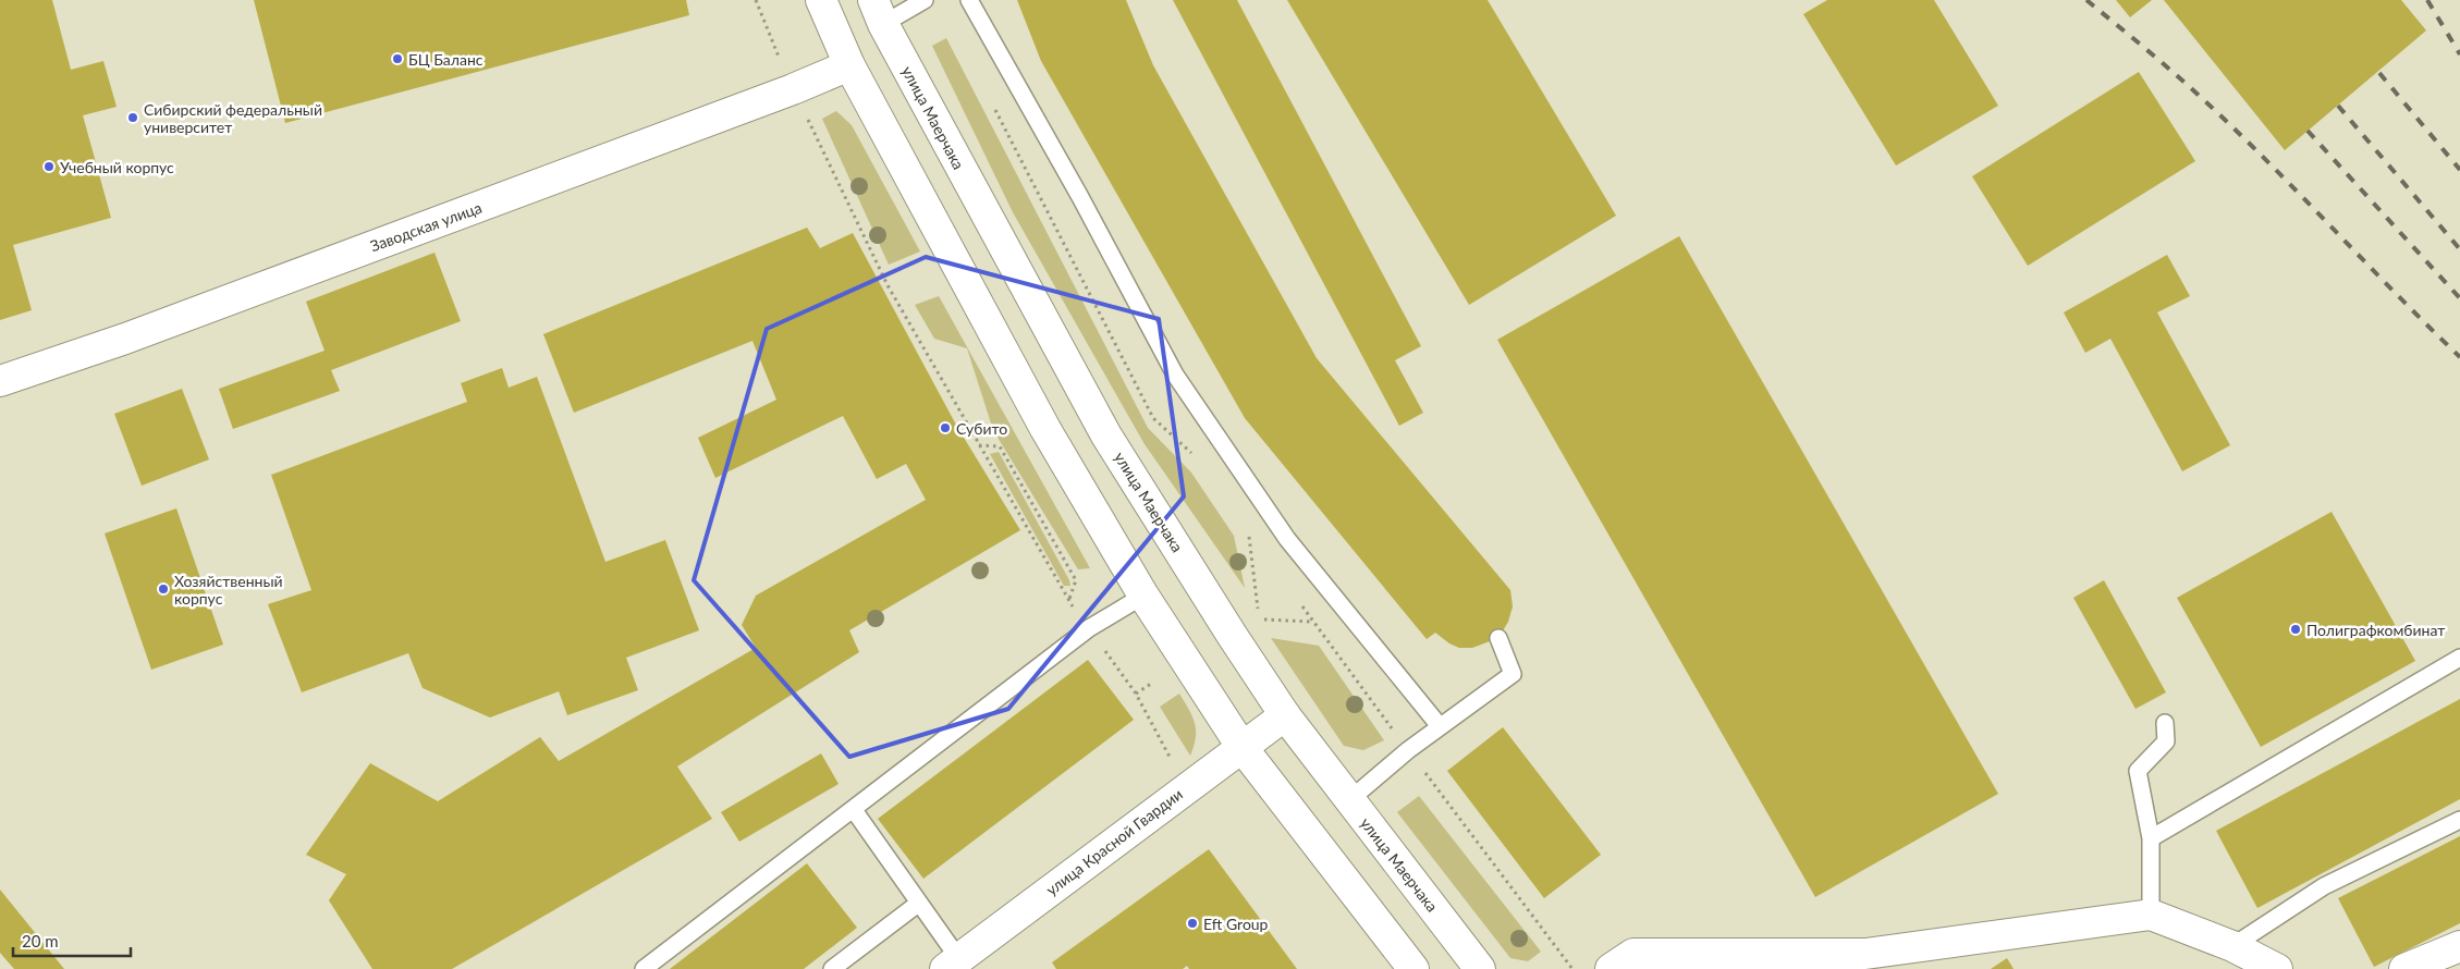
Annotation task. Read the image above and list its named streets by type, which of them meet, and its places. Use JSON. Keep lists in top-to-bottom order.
{
  "streets": {
    "main road": ["улица Маерчака", "Заводская улица", "улица Красной Гвардии"]
  },
  "crossings": [
    ["улица Маерчака", "улица Красной Гвардии"]
  ],
  "places": [
    "БЦ Баланс",
    "Сибирский федеральный университет",
    "Учебный корпус",
    "Субито",
    "Хозяйственный корпус",
    "Полиграфкомбинат",
    "Eft Group"
  ],
  "scale_bar": "20 m"
}
